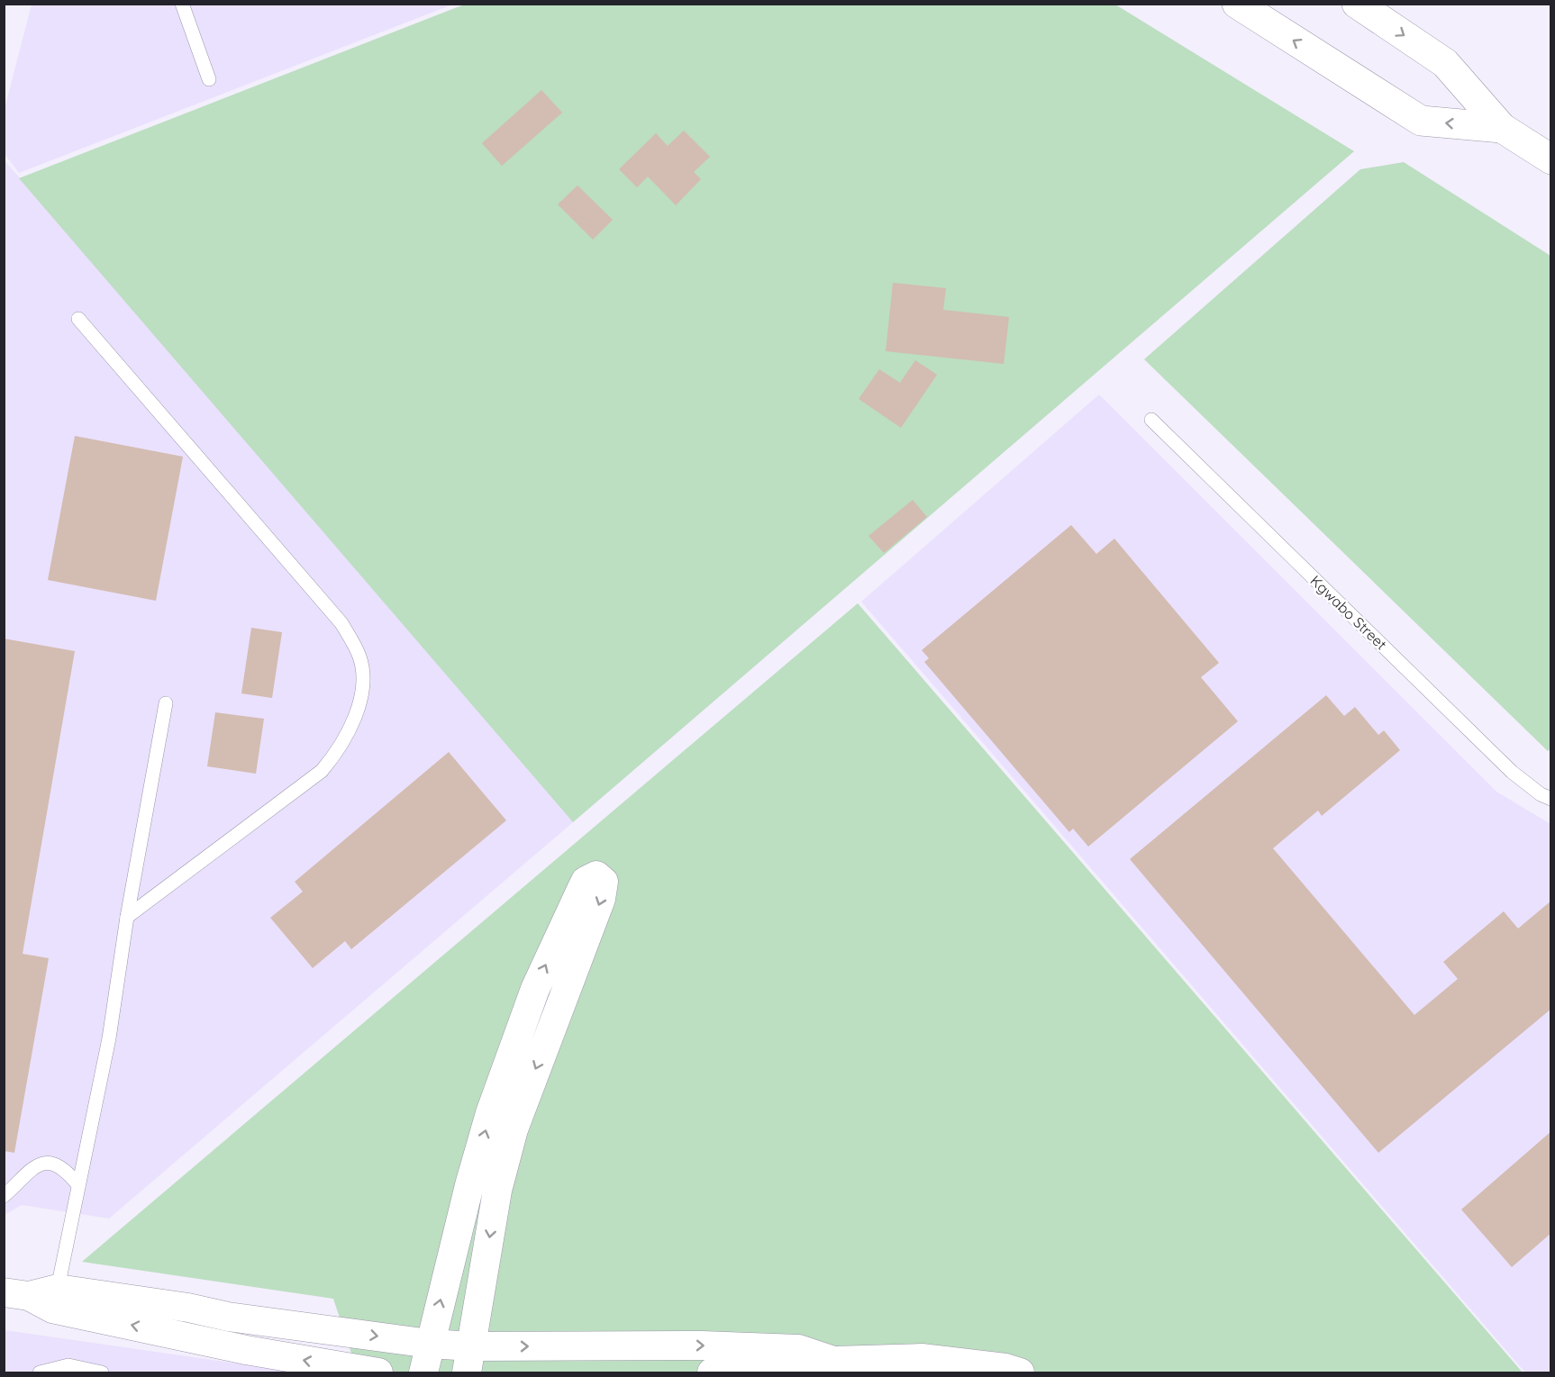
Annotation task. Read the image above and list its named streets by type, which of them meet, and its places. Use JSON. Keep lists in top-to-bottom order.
{
  "streets": {
    "lane": ["Kgwabo Street"]
  }
}
